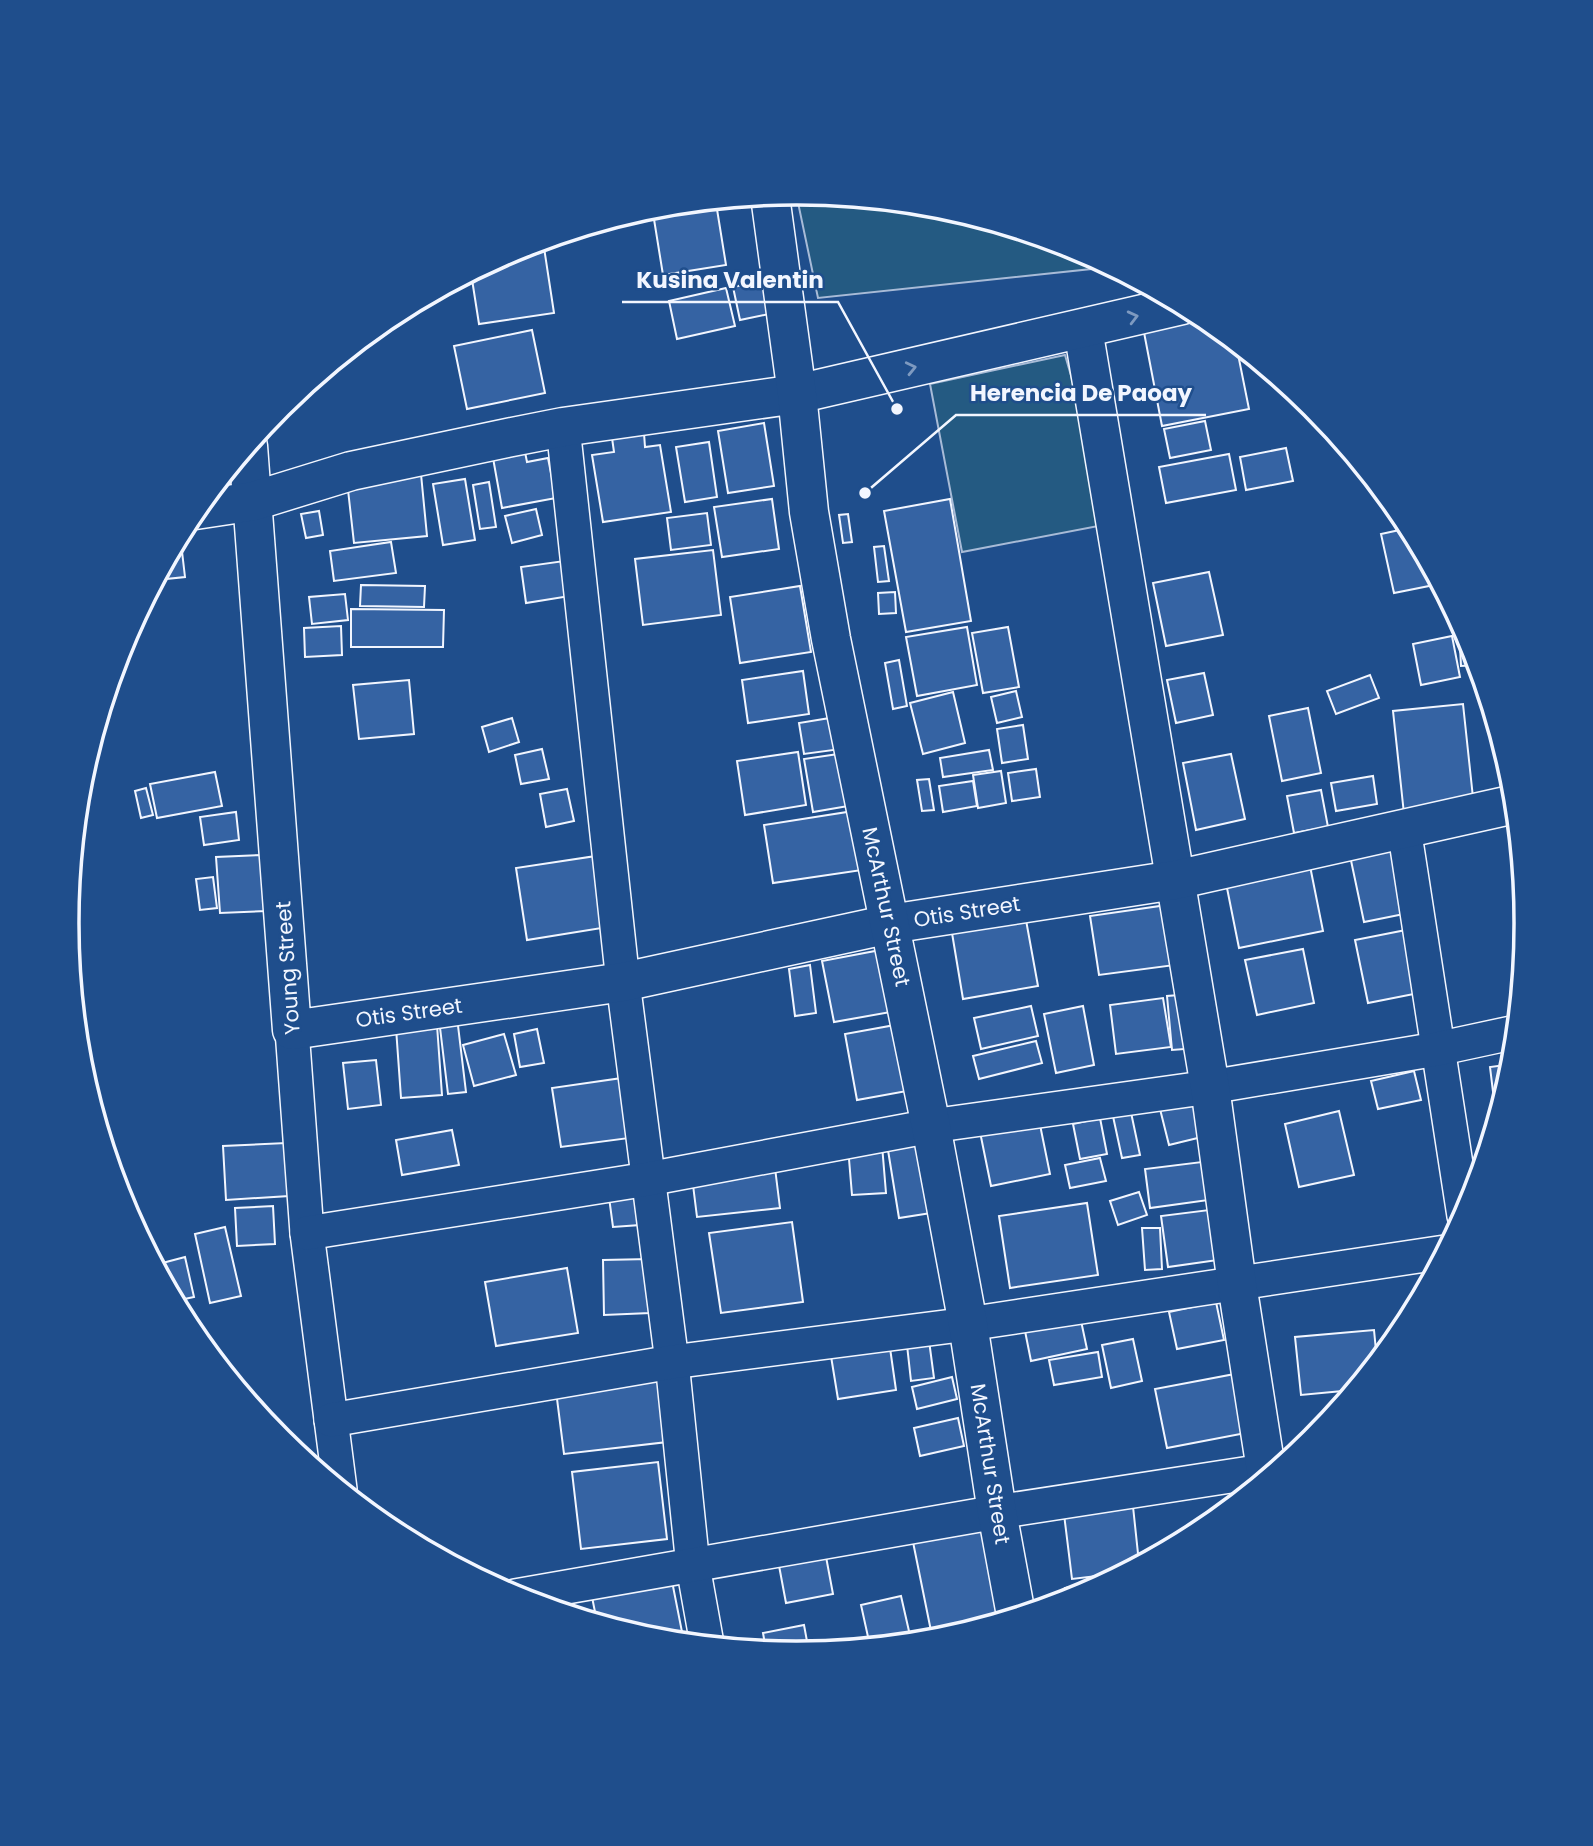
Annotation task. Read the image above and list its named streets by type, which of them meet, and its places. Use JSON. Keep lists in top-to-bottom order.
{
  "streets": {
    "street": ["McArthur Street", "Otis Street", "Young Street"]
  },
  "crossings": [
    ["McArthur Street", "Otis Street"],
    ["Otis Street", "Young Street"]
  ],
  "places": ["Kusina Valentin", "Herencia De Paoay"]
}
